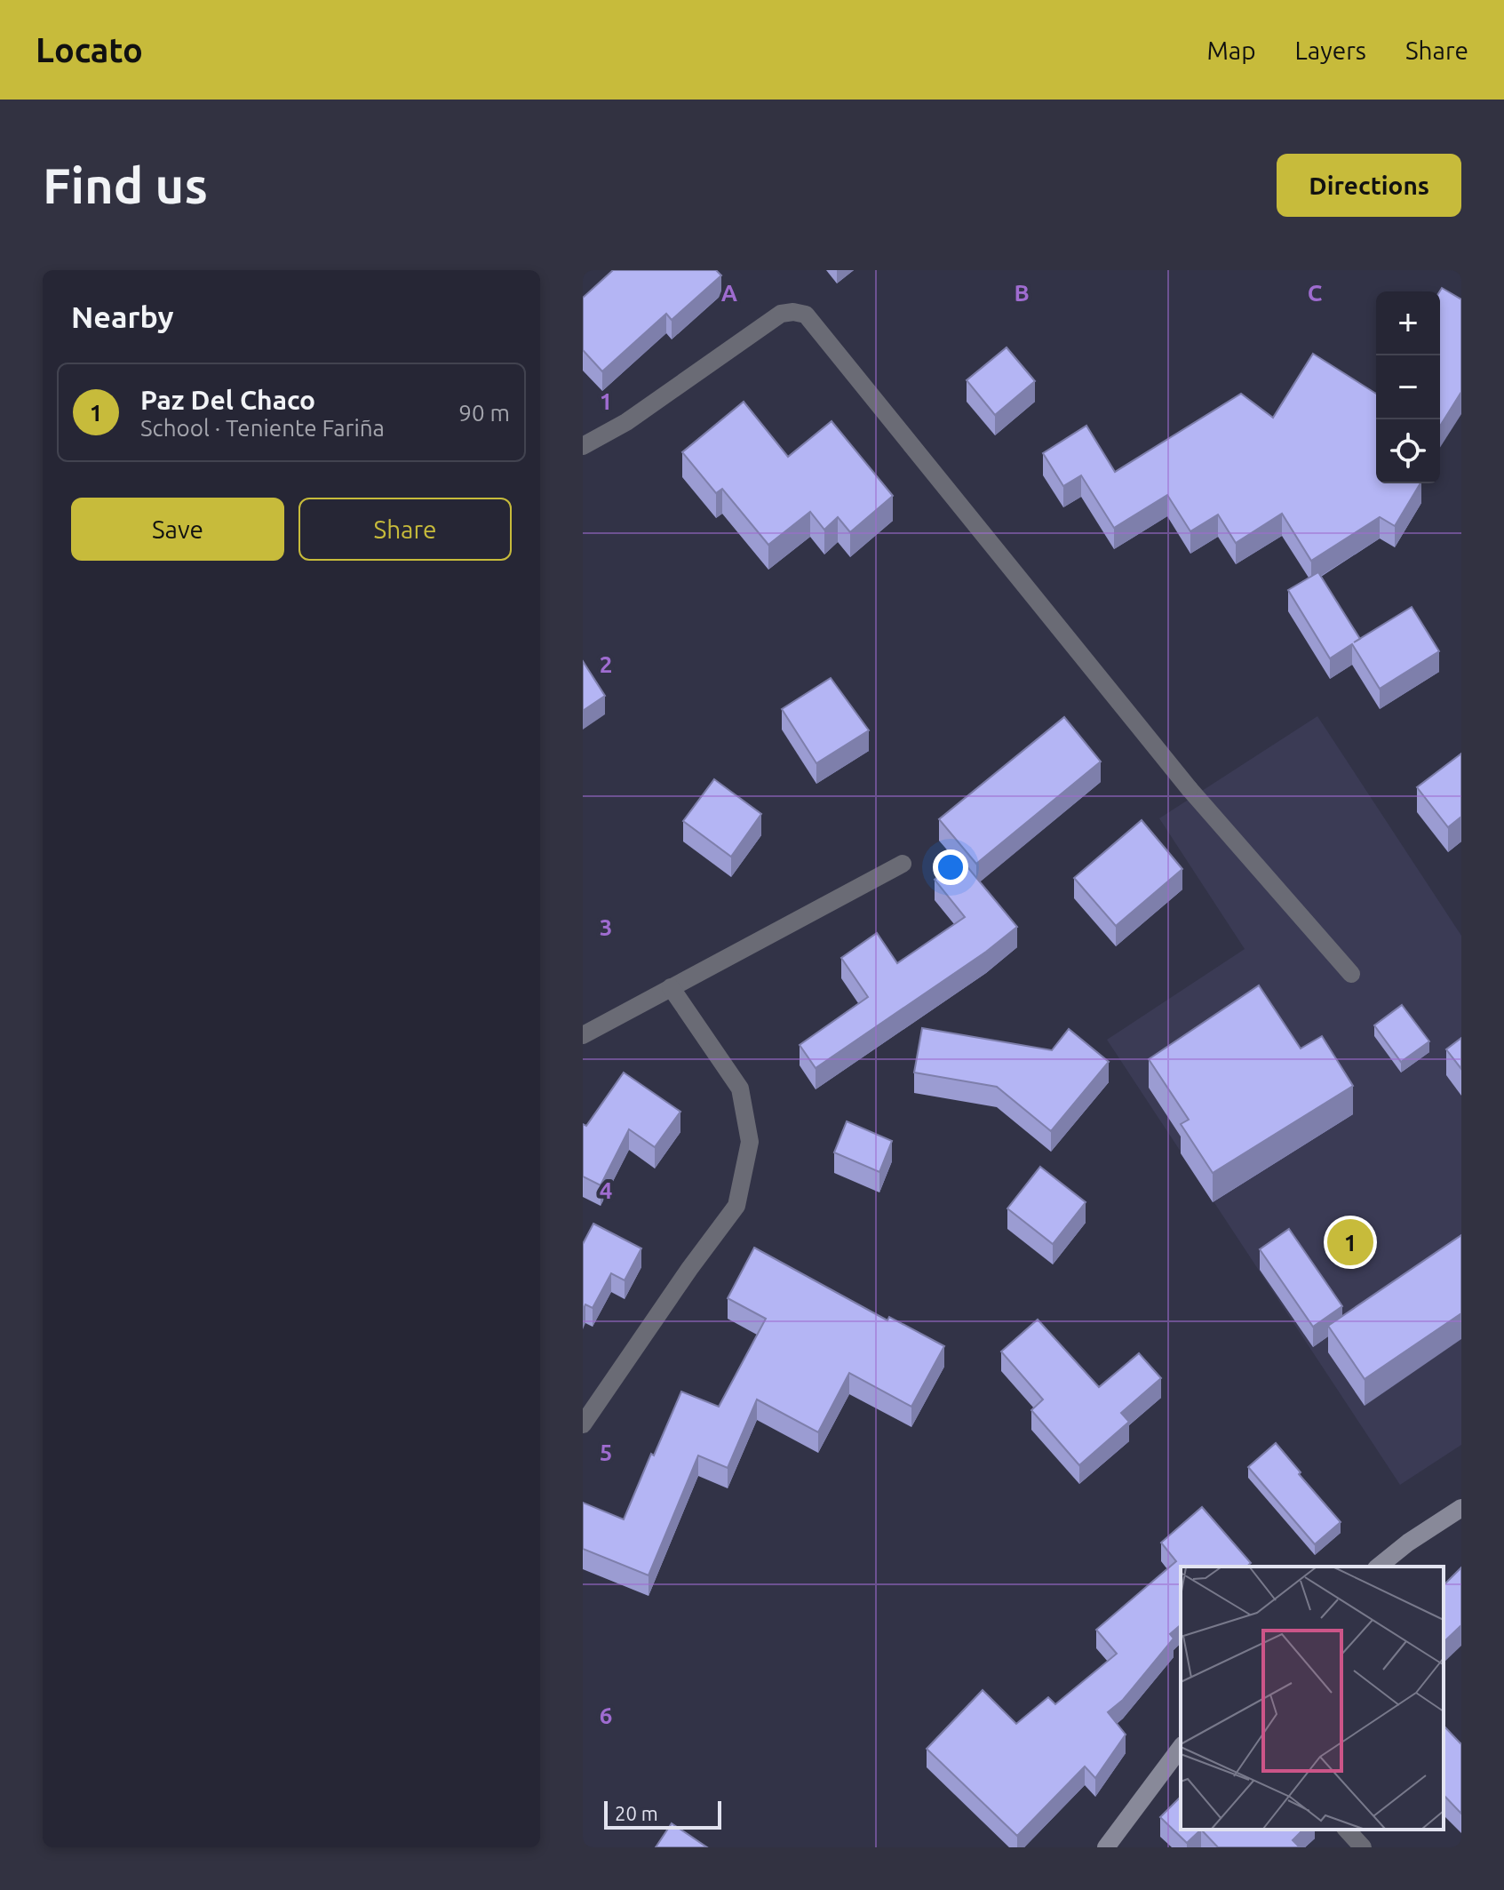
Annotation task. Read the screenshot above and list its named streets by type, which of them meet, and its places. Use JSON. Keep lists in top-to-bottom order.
{
  "scale_bar": "20 m",
  "page": {
    "header": "Locato",
    "nav": ["Map", "Layers", "Share"],
    "buttons": [
      "Directions",
      ["Save", "Share"]
    ],
    "title": "Find us",
    "heading": "Nearby",
    "map_buttons": ["+", "−"],
    "list": [
      {
        "mark": "1",
        "name": "Paz Del Chaco",
        "note": "School · Teniente Fariña",
        "value": "90 m"
      }
    ],
    "pins": "1",
    "scale": "20 m"
  },
  "grid": {
    "columns": ["A", "B", "C"],
    "rows": [
      "1",
      "2",
      "3",
      "4",
      "5",
      "6"
    ]
  }
}
